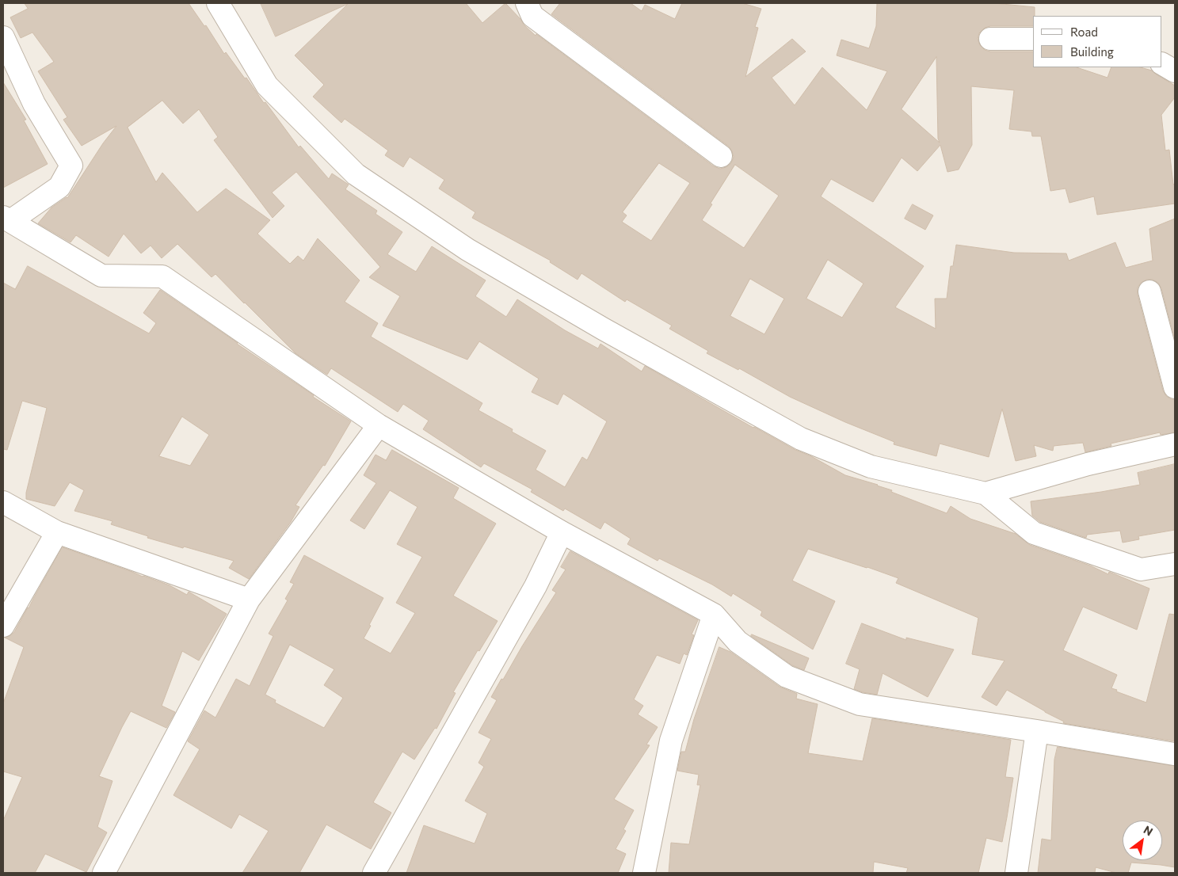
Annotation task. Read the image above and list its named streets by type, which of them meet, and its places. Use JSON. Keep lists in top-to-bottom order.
{
  "legend": ["Road", "Building"],
  "north": "top right"
}
